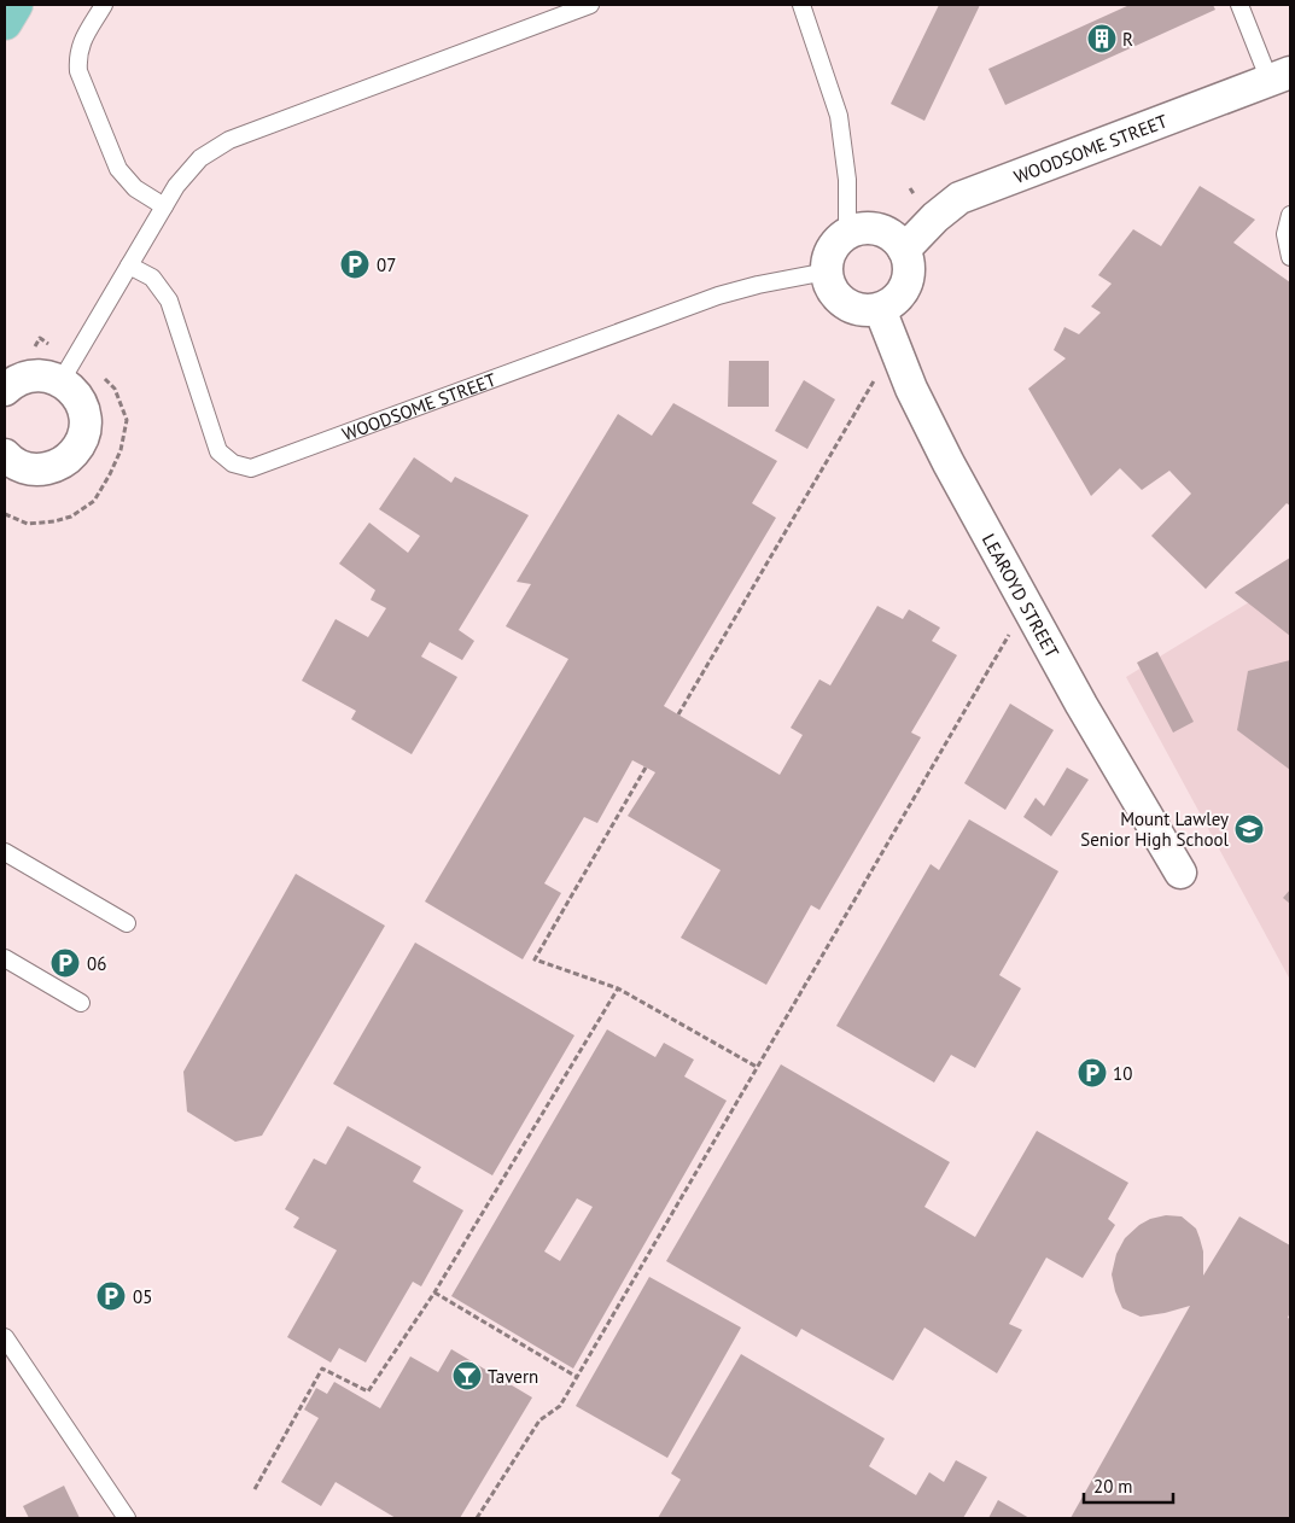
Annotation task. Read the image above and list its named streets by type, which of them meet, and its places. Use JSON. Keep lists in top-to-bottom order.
{
  "streets": {
    "street": ["WOODSOME STREET", "LEAROYD STREET"]
  },
  "crossings": [
    ["WOODSOME STREET", "LEAROYD STREET"]
  ],
  "places": {
    "building": ["R"],
    "parking": [
      "07",
      "06",
      "10",
      "05"
    ],
    "school or university": ["Mount Lawley Senior High School"],
    "bar": ["Tavern"]
  },
  "scale_bar": "20 m"
}
